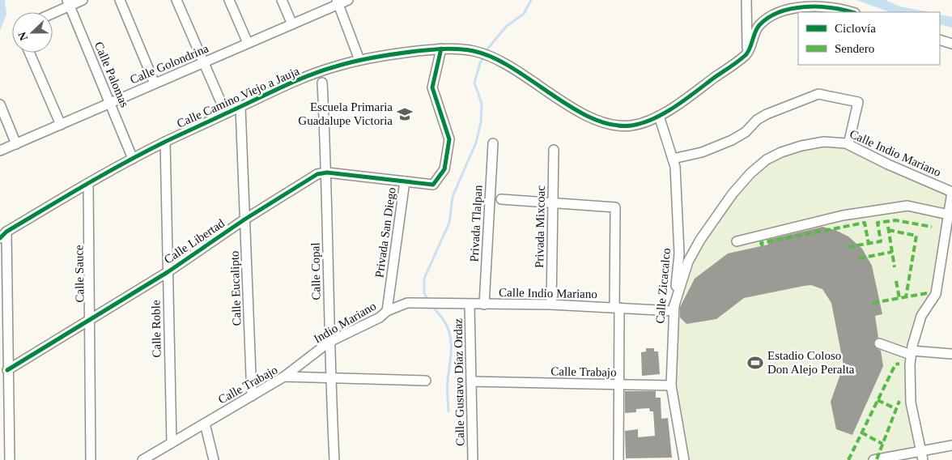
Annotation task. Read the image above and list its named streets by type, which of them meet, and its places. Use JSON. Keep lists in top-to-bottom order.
{
  "streets": {
    "street": [
      "Calle Golondrina",
      "Calle Palomas",
      "Calle Camino Viejo a Jauja",
      "Calle Indio Mariano",
      "Privada Tlalpan",
      "Privada Mixcoac",
      "Privada San Diego",
      "Calle Libertad",
      "Calle Copal",
      "Calle Sauce",
      "Calle Zicacalco",
      "Calle Eucalipto",
      "Indio Mariano",
      "Calle Roble",
      "Calle Trabajo",
      "Calle Gustavo Díaz Ordaz"
    ]
  },
  "crossings": [
    ["Calle Golondrina", "Calle Palomas"],
    ["Calle Palomas", "Calle Camino Viejo a Jauja"],
    ["Calle Camino Viejo a Jauja", "Calle Libertad"],
    ["Calle Camino Viejo a Jauja", "Calle Sauce"],
    ["Calle Camino Viejo a Jauja", "Calle Zicacalco"],
    ["Calle Camino Viejo a Jauja", "Calle Eucalipto"],
    ["Calle Camino Viejo a Jauja", "Calle Roble"],
    ["Calle Indio Mariano", "Privada Tlalpan"],
    ["Calle Indio Mariano", "Privada Mixcoac"],
    ["Calle Indio Mariano", "Calle Zicacalco"],
    ["Calle Indio Mariano", "Indio Mariano"],
    ["Calle Indio Mariano", "Calle Gustavo Díaz Ordaz"],
    ["Privada San Diego", "Calle Libertad"],
    ["Privada San Diego", "Indio Mariano"],
    ["Calle Libertad", "Calle Copal"],
    ["Calle Libertad", "Calle Sauce"],
    ["Calle Libertad", "Calle Eucalipto"],
    ["Calle Libertad", "Calle Roble"],
    ["Calle Copal", "Indio Mariano"],
    ["Calle Copal", "Calle Trabajo"],
    ["Calle Zicacalco", "Calle Trabajo"],
    ["Calle Eucalipto", "Calle Trabajo"],
    ["Indio Mariano", "Calle Trabajo"],
    ["Calle Roble", "Calle Trabajo"],
    ["Calle Trabajo", "Calle Gustavo Díaz Ordaz"]
  ],
  "places": {
    "school or university": ["Escuela Primaria Guadalupe Victoria"],
    "sports": ["Estadio Coloso Don Alejo Peralta"]
  },
  "legend": ["Ciclovía", "Sendero"],
  "north": "left"
}
